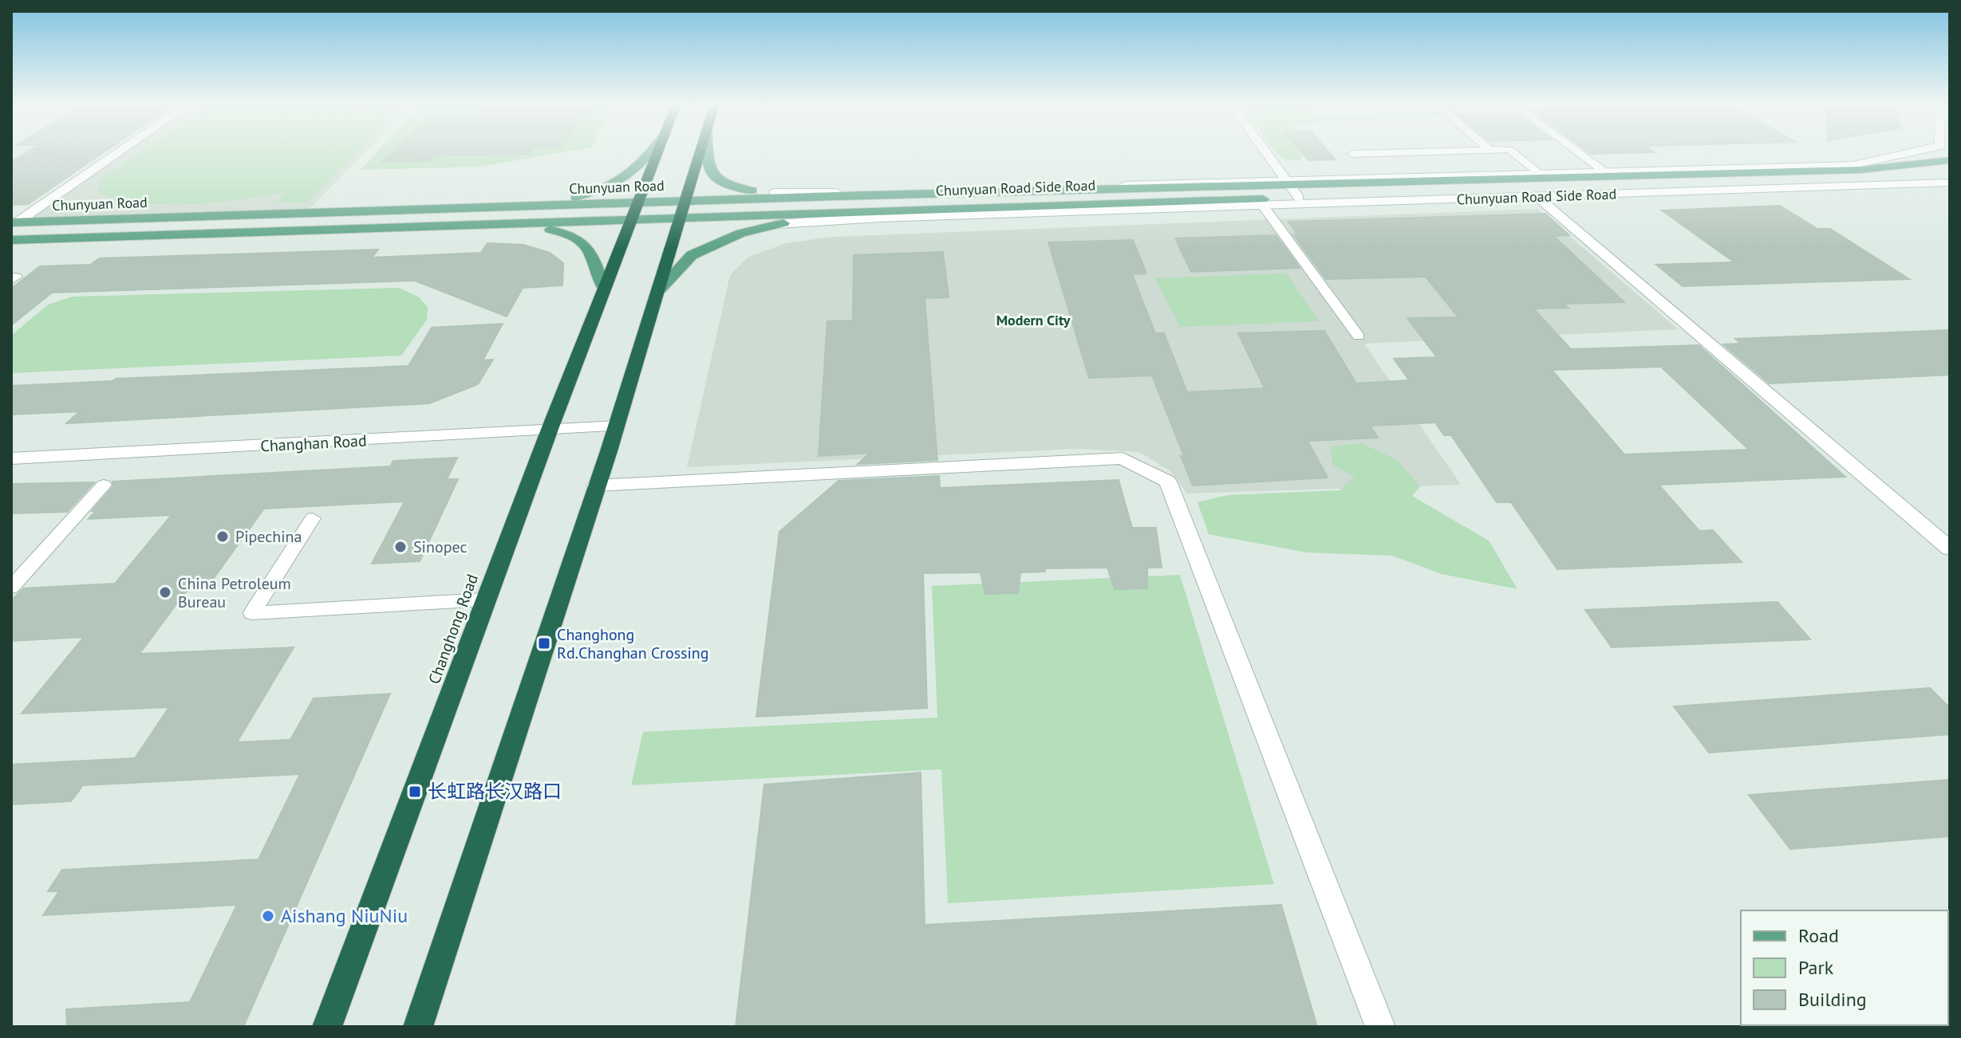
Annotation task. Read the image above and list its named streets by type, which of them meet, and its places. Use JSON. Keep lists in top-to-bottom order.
{
  "streets": {
    "highway": ["Changhong Road"],
    "main road": ["Chunyuan Road"],
    "street": ["Chunyuan Road Side Road", "Changhan Road"]
  },
  "crossings": [
    ["Chunyuan Road", "Chunyuan Road Side Road"],
    ["Chunyuan Road", "Changhong Road"],
    ["Changhan Road", "Changhong Road"]
  ],
  "districts": ["Modern City"],
  "places": {
    "other": [
      "Pipechina",
      "Sinopec",
      "China Petroleum Bureau",
      "Aishang NiuNiu"
    ],
    "transit": ["Changhong Rd.Changhan Crossing", "长虹路长汉路口"]
  },
  "legend": ["Road", "Park", "Building"]
}
